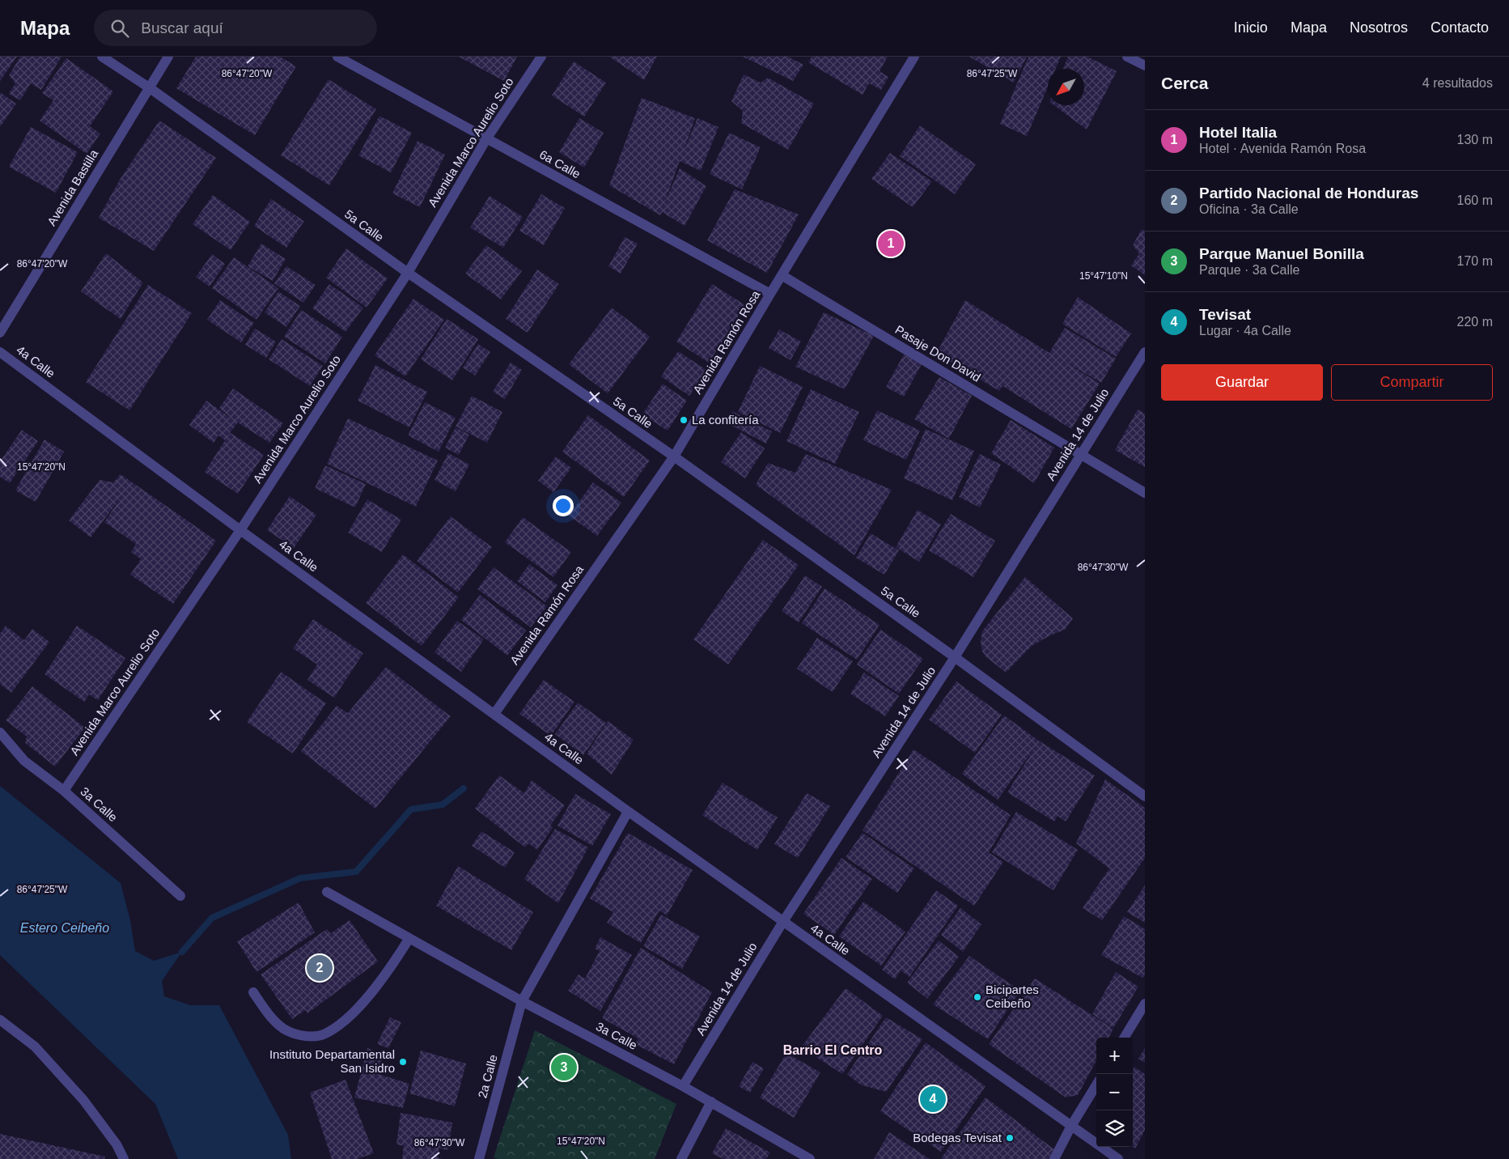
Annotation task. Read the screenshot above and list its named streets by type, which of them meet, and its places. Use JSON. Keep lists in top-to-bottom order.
{
  "streets": {
    "street": [
      "Avenida Marco Aurelio Soto",
      "6a Calle",
      "Avenida Bastilla",
      "5a Calle",
      "Avenida Ramón Rosa",
      "Pasaje Don David",
      "4a Calle",
      "Avenida 14 de Julio",
      "3a Calle",
      "2a Calle"
    ]
  },
  "crossings": [
    ["Avenida Marco Aurelio Soto", "6a Calle"],
    ["Avenida Marco Aurelio Soto", "5a Calle"],
    ["Avenida Marco Aurelio Soto", "4a Calle"],
    ["Avenida Marco Aurelio Soto", "3a Calle"],
    ["6a Calle", "Avenida Ramón Rosa"],
    ["Avenida Bastilla", "5a Calle"],
    ["5a Calle", "Avenida Ramón Rosa"],
    ["5a Calle", "Avenida 14 de Julio"],
    ["Avenida Ramón Rosa", "Pasaje Don David"],
    ["Avenida Ramón Rosa", "4a Calle"],
    ["Pasaje Don David", "Avenida 14 de Julio"],
    ["4a Calle", "Avenida 14 de Julio"],
    ["4a Calle", "2a Calle"],
    ["Avenida 14 de Julio", "3a Calle"],
    ["3a Calle", "2a Calle"]
  ],
  "districts": ["Barrio El Centro"],
  "water": ["Estero Ceibeño"],
  "places": [
    "La confitería",
    "Bicipartes Ceibeño",
    "Instituto Departamental San Isidro",
    "Bodegas Tevisat"
  ],
  "north": "bottom left",
  "page": {
    "header": "Mapa",
    "search": "Buscar aquí",
    "nav": [
      "Inicio",
      "Mapa",
      "Nosotros",
      "Contacto"
    ],
    "heading": ["Cerca", "4 resultados"],
    "list": [
      {
        "mark": "1",
        "name": "Hotel Italia",
        "note": "Hotel · Avenida Ramón Rosa",
        "value": "130 m"
      },
      {
        "mark": "2",
        "name": "Partido Nacional de Honduras",
        "note": "Oficina · 3a Calle",
        "value": "160 m"
      },
      {
        "mark": "3",
        "name": "Parque Manuel Bonilla",
        "note": "Parque · 3a Calle",
        "value": "170 m"
      },
      {
        "mark": "4",
        "name": "Tevisat",
        "note": "Lugar · 4a Calle",
        "value": "220 m"
      }
    ],
    "pins": [
      "1",
      "2",
      "3",
      "4"
    ],
    "buttons": ["Guardar", "Compartir"],
    "map_buttons": ["+", "−"]
  },
  "coordinates": [
    "86°47'20\"W",
    "86°47'25\"W",
    "15°47'10\"N",
    "15°47'20\"N",
    "86°47'30\"W"
  ]
}
